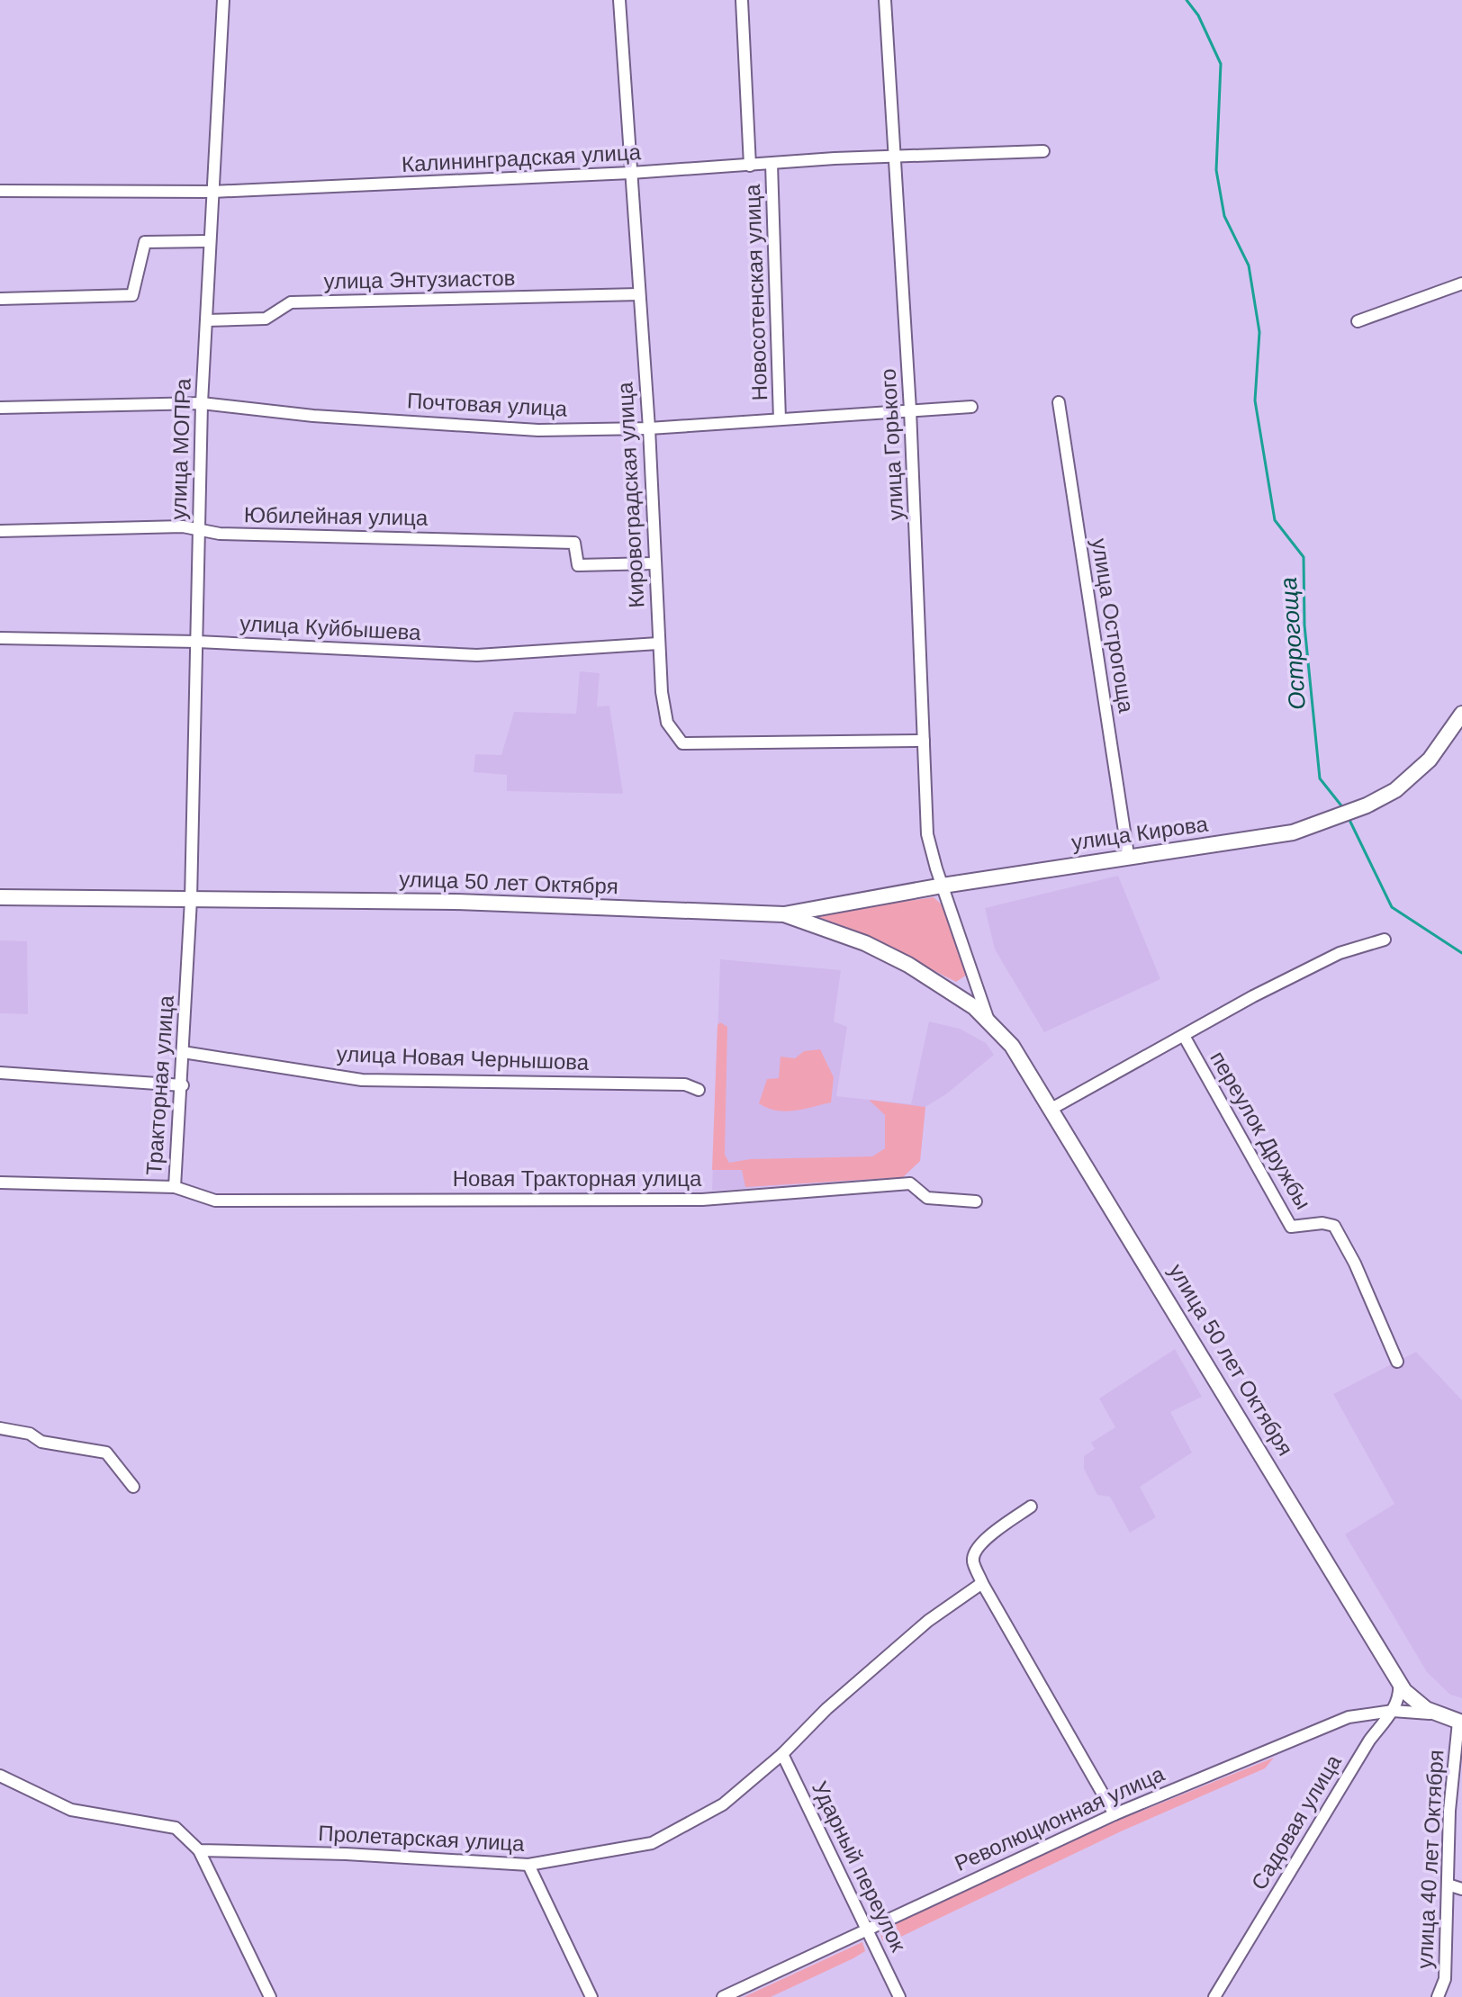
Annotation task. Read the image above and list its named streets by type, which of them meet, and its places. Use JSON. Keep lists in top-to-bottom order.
{
  "streets": {
    "main road": ["улица Кирова", "улица 50 лет Октября"],
    "street": [
      "Калининградская улица",
      "улица Энтузиастов",
      "Новосотенская улица",
      "Почтовая улица",
      "улица Горького",
      "улица МОПРа",
      "Кировоградская улица",
      "Юбилейная улица",
      "улица Острогоща",
      "улица Куйбышева",
      "улица Новая Чернышова",
      "Тракторная улица",
      "переулок Дружбы",
      "Новая Тракторная улица",
      "Революционная улица",
      "Садовая улица",
      "Пролетарская улица",
      "улица 40 лет Октября",
      "Ударный переулок"
    ]
  },
  "crossings": [
    ["Калининградская улица", "Новосотенская улица"],
    ["Калининградская улица", "улица Горького"],
    ["Калининградская улица", "улица МОПРа"],
    ["Калининградская улица", "Кировоградская улица"],
    ["улица Энтузиастов", "улица МОПРа"],
    ["улица Энтузиастов", "Кировоградская улица"],
    ["Новосотенская улица", "Почтовая улица"],
    ["Почтовая улица", "улица Горького"],
    ["Почтовая улица", "улица МОПРа"],
    ["Почтовая улица", "Кировоградская улица"],
    ["улица Горького", "Кировоградская улица"],
    ["улица Горького", "улица Кирова"],
    ["улица Горького", "улица 50 лет Октября"],
    ["улица МОПРа", "Юбилейная улица"],
    ["улица МОПРа", "улица Куйбышева"],
    ["улица МОПРа", "улица 50 лет Октября"],
    ["улица МОПРа", "Тракторная улица"],
    ["Кировоградская улица", "Юбилейная улица"],
    ["Кировоградская улица", "улица Куйбышева"],
    ["улица Острогоща", "улица Кирова"],
    ["улица Кирова", "улица 50 лет Октября"],
    ["улица 50 лет Октября", "Тракторная улица"],
    ["улица 50 лет Октября", "переулок Дружбы"],
    ["улица 50 лет Октября", "улица 40 лет Октября"],
    ["улица Новая Чернышова", "Тракторная улица"],
    ["Тракторная улица", "Новая Тракторная улица"],
    ["Революционная улица", "Садовая улица"],
    ["Революционная улица", "Ударный переулок"],
    ["Пролетарская улица", "Ударный переулок"]
  ],
  "water": ["Острогоща"]
}
